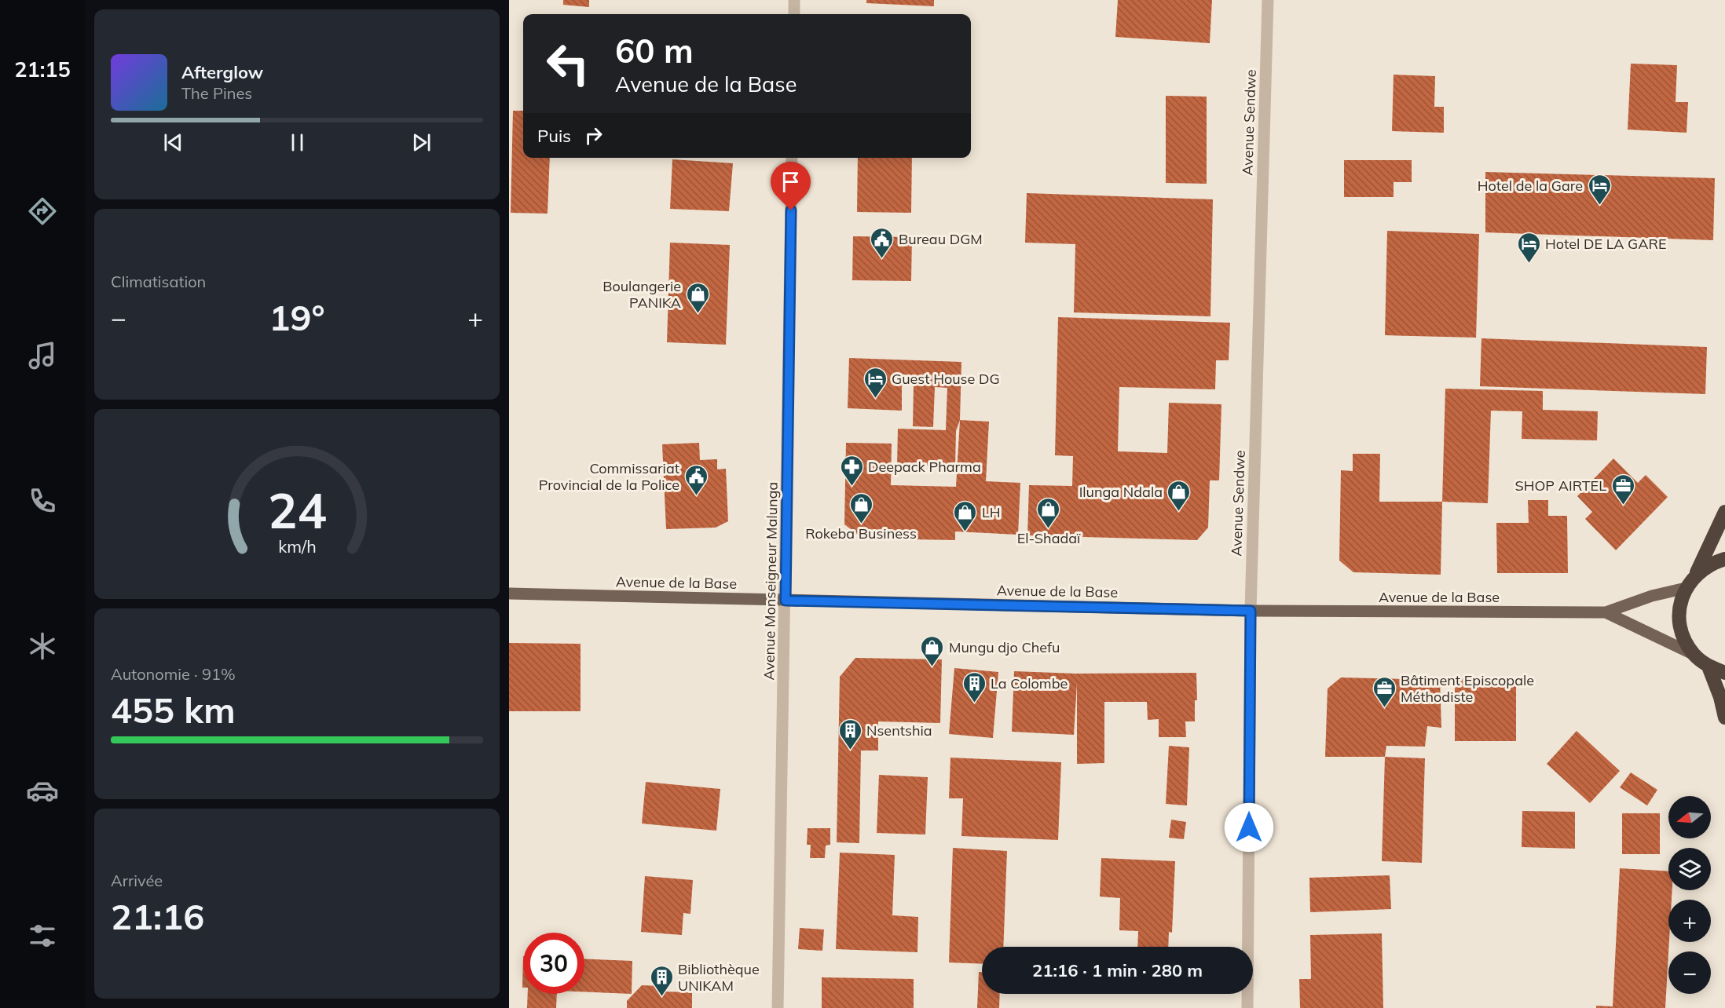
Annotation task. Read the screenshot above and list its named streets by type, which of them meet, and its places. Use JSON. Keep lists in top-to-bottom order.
{
  "streets": {
    "main road": ["Avenue de la Base"],
    "street": ["Avenue Sendwe", "Avenue Monseigneur Malunga"]
  },
  "crossings": [
    ["Avenue Sendwe", "Avenue de la Base"],
    ["Avenue Monseigneur Malunga", "Avenue de la Base"]
  ],
  "places": {
    "hotel": ["Hotel de la Gare", "Hotel DE LA GARE", "Guest House DG"],
    "public building": ["Bureau DGM", "Commissariat Provincial de la Police"],
    "shop": [
      "Boulangerie PANIKA",
      "Ilunga Ndala",
      "Rokeba Business",
      "El-Shadaï",
      "LH",
      "Mungu djo Chefu"
    ],
    "pharmacy": ["Deepack Pharma"],
    "office": ["SHOP AIRTEL", "Bâtiment Episcopale Méthodiste"],
    "building": ["La Colombe", "Nsentshia", "Bibliothèque UNIKAM"]
  },
  "north": "left",
  "page": {
    "tabs": "21:15",
    "turn": ["60 m", "Avenue de la Base"],
    "song": ["Afterglow", "The Pines"],
    "then": "Puis",
    "tile": [
      "Climatisation",
      ["Autonomie · 91%", "455 km"],
      ["Arrivée", "21:16"]
    ],
    "heat": ["−", "19°", "+"],
    "map_buttons": ["+", "−"],
    "limit": "30",
    "trip": "21:16 · 1 min · 280 m",
    "gauge": ["24", "km/h"]
  }
}
